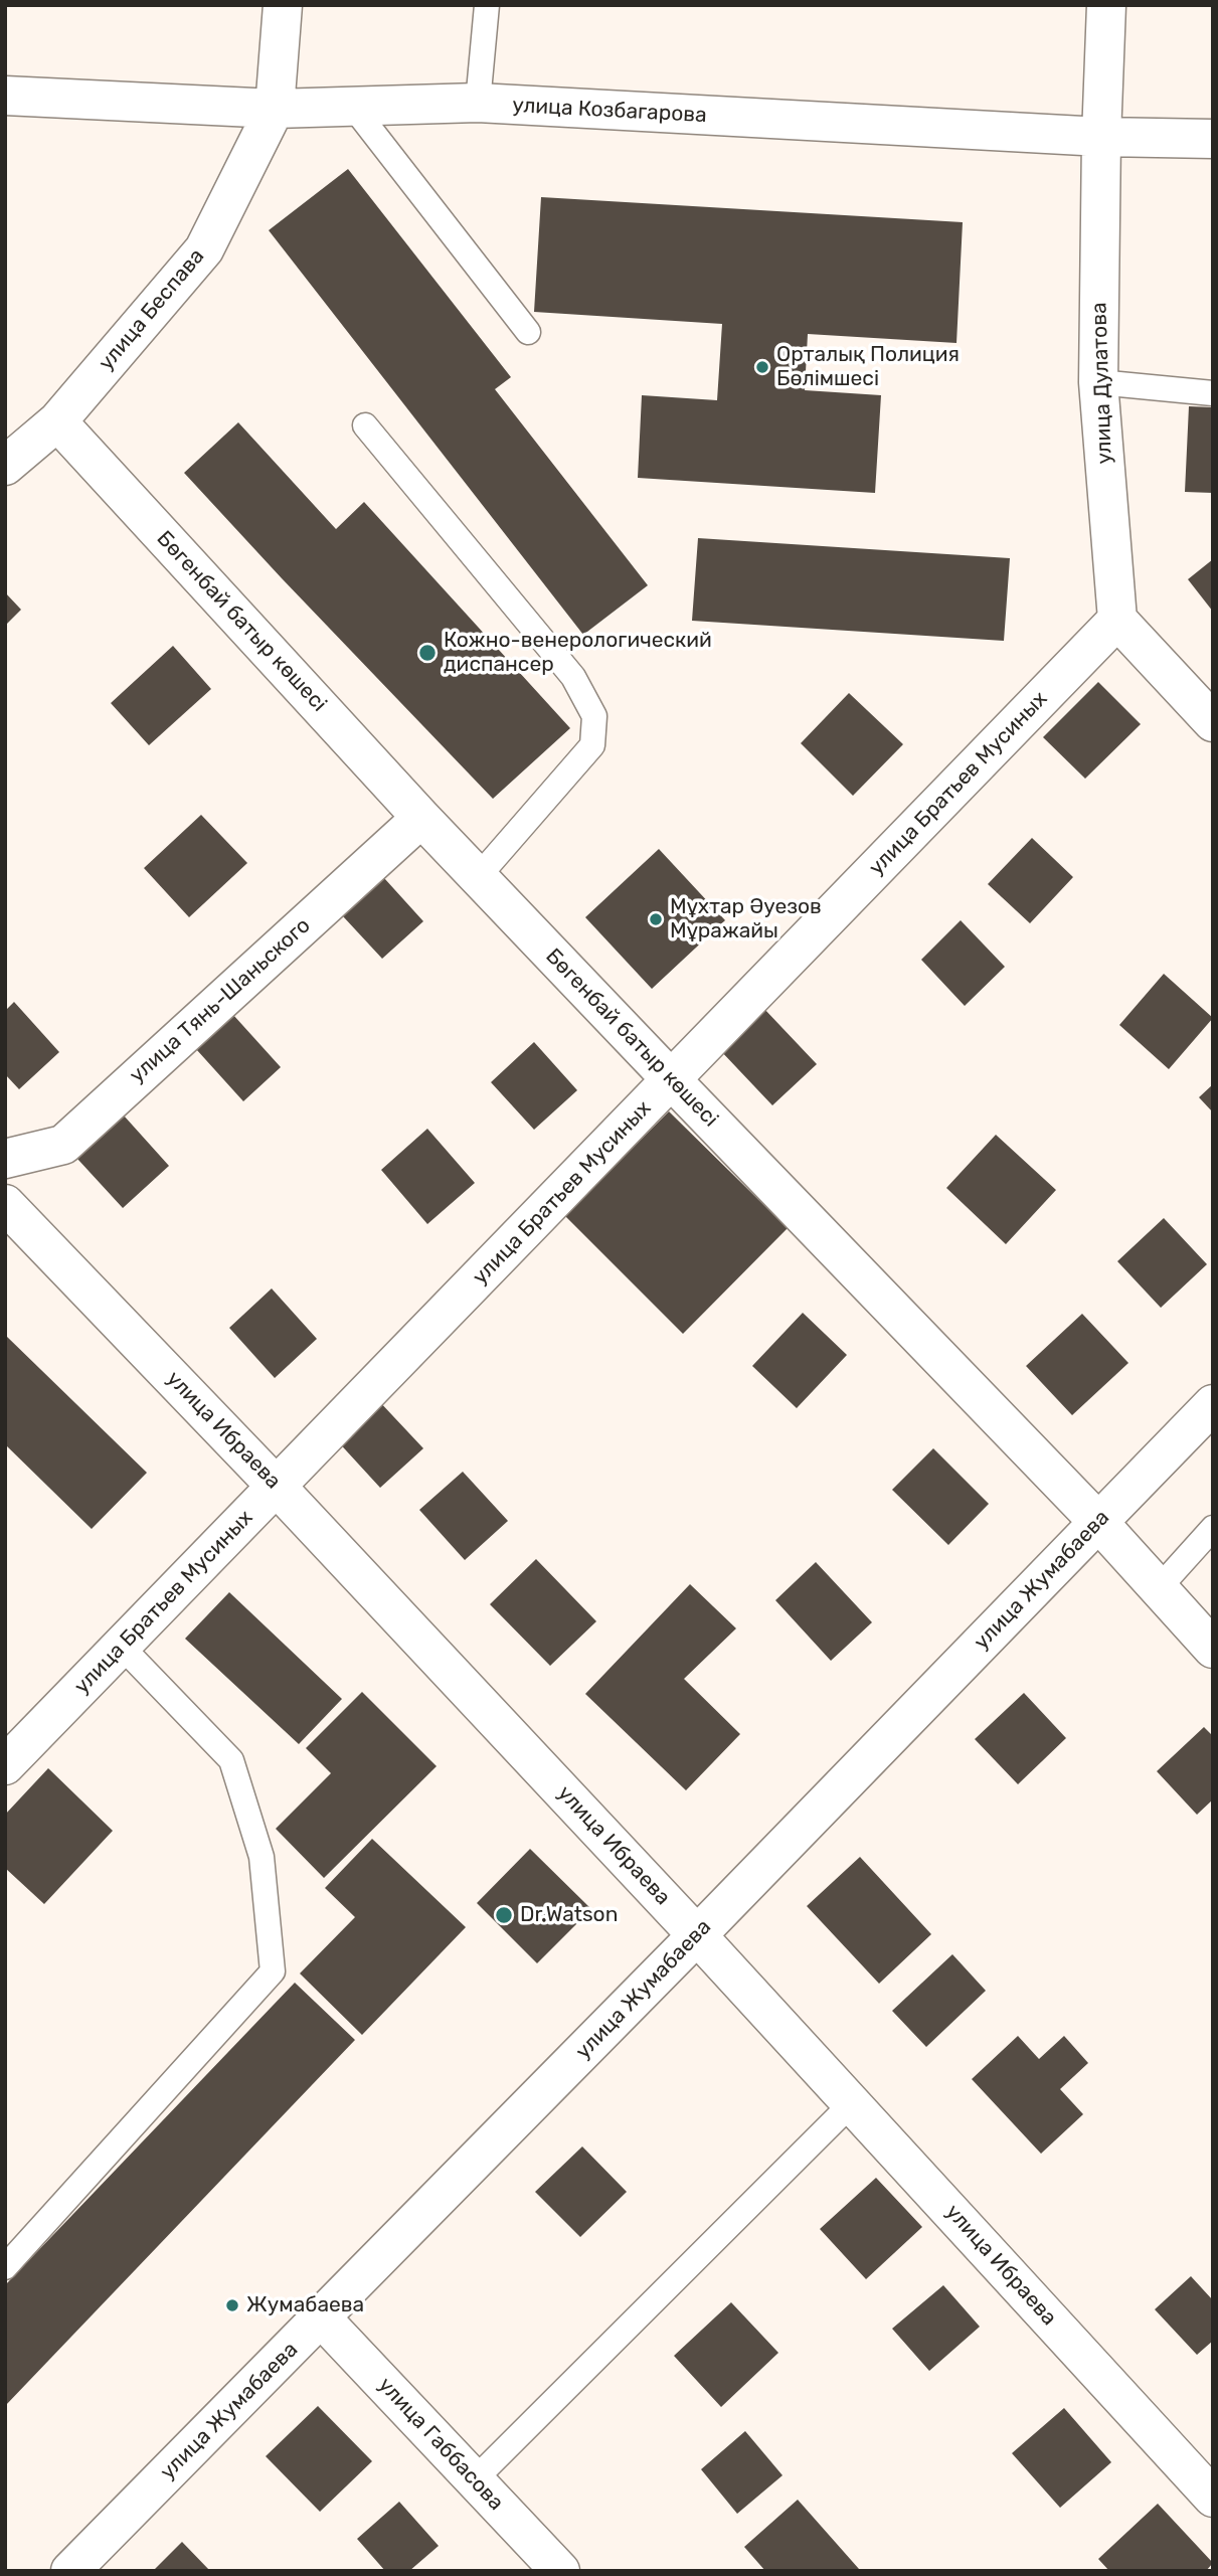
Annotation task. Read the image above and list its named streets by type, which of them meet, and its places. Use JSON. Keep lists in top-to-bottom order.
{
  "streets": {
    "street": [
      "улица Козбагарова",
      "улица Беспава",
      "улица Дулатова",
      "Бөгенбай батыр көшесі",
      "улица Братьев Мусиных",
      "улица Тянь-Шаньского",
      "улица Ибраева",
      "улица Жумабаева",
      "улица Габбасова"
    ]
  },
  "crossings": [
    ["улица Козбагарова", "улица Беспава"],
    ["улица Козбагарова", "улица Дулатова"],
    ["улица Беспава", "Бөгенбай батыр көшесі"],
    ["улица Дулатова", "улица Братьев Мусиных"],
    ["Бөгенбай батыр көшесі", "улица Братьев Мусиных"],
    ["Бөгенбай батыр көшесі", "улица Тянь-Шаньского"],
    ["Бөгенбай батыр көшесі", "улица Жумабаева"],
    ["улица Братьев Мусиных", "улица Ибраева"],
    ["улица Ибраева", "улица Жумабаева"],
    ["улица Жумабаева", "улица Габбасова"]
  ],
  "places": [
    "Орталық Полиция Бөлімшесі",
    "Кожно-венерологический диспансер",
    "Мұхтар Әуезов Мұражайы",
    "Dr.Watson",
    "Жумабаева"
  ]
}
